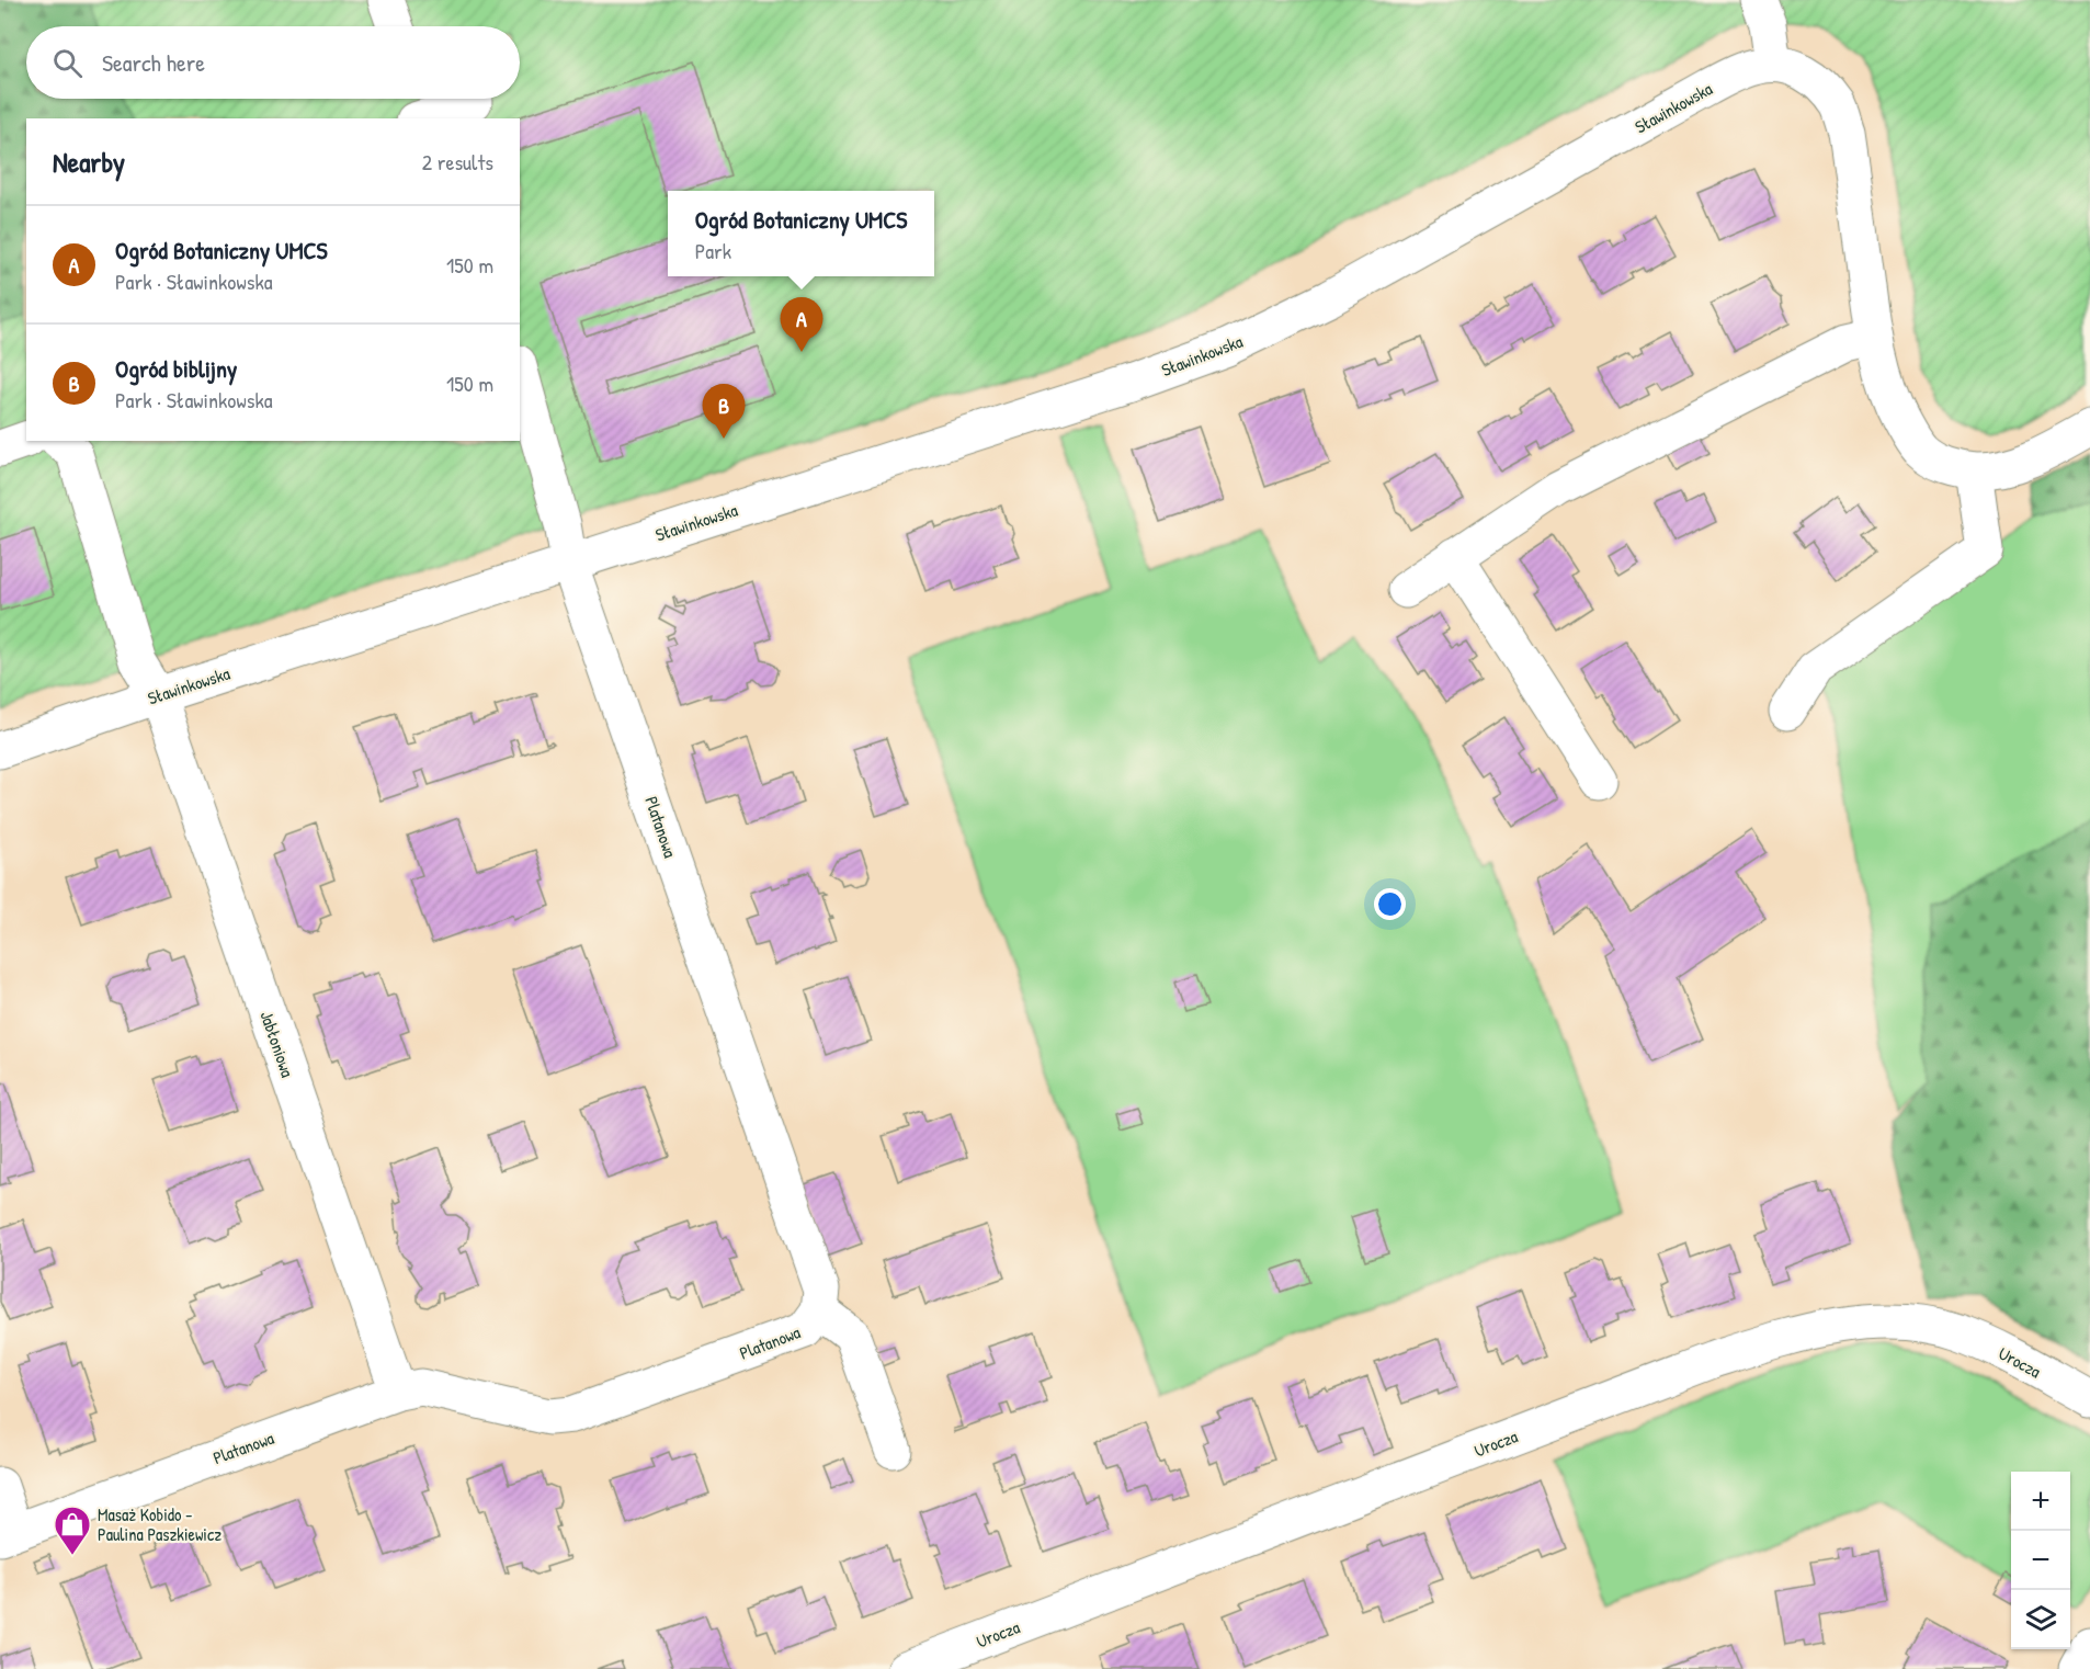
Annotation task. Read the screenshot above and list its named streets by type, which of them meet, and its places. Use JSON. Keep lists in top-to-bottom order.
{
  "streets": {
    "street": [
      "Sławinkowska",
      "Platanowa",
      "Jabłoniowa",
      "Urocza"
    ]
  },
  "crossings": [
    ["Sławinkowska", "Platanowa"],
    ["Sławinkowska", "Jabłoniowa"],
    ["Platanowa", "Jabłoniowa"]
  ],
  "places": {
    "shop": ["Masaż Kobido - Paulina Paszkiewicz"]
  },
  "page": {
    "search": "Search here",
    "heading": ["Nearby", "2 results"],
    "popup": ["Ogród Botaniczny UMCS", "Park"],
    "list": [
      {
        "mark": "A",
        "name": "Ogród Botaniczny UMCS",
        "note": "Park · Sławinkowska",
        "value": "150 m"
      },
      {
        "mark": "B",
        "name": "Ogród biblijny",
        "note": "Park · Sławinkowska",
        "value": "150 m"
      }
    ],
    "pins": ["A", "B"],
    "map_buttons": ["+", "−"]
  }
}
